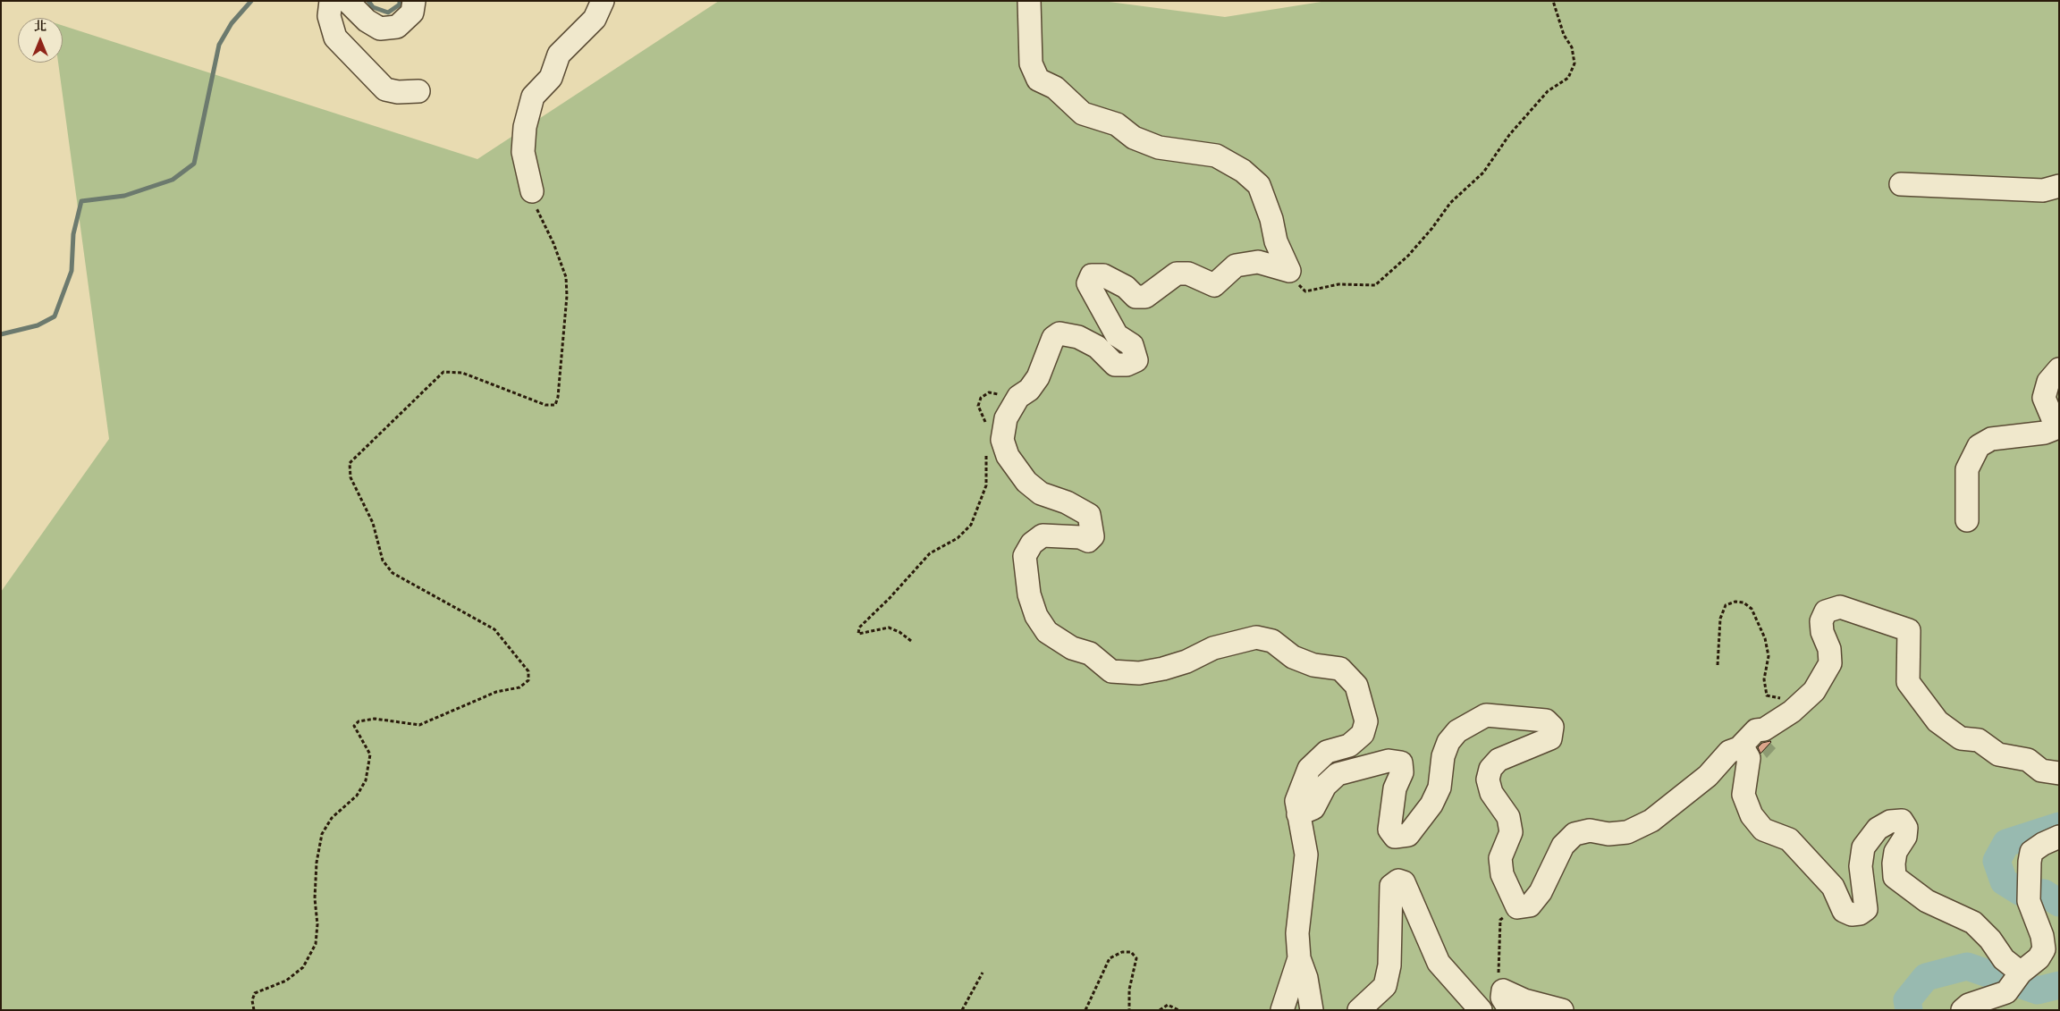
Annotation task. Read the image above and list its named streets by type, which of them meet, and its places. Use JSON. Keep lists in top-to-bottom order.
{
  "north": "top"
}
